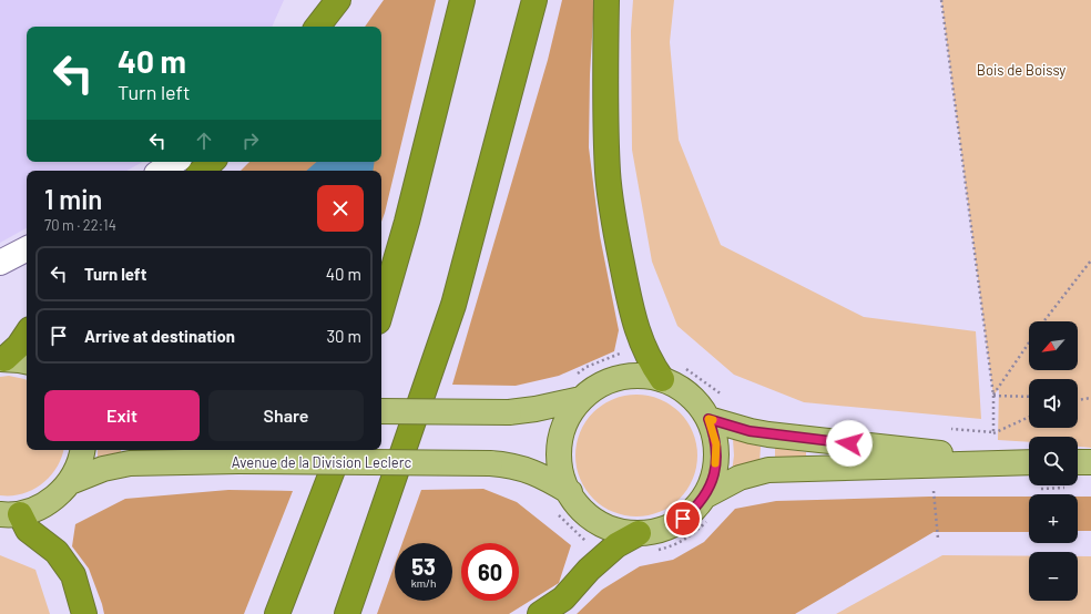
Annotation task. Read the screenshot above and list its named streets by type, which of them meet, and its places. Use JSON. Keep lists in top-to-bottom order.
{
  "streets": {
    "main road": ["Avenue de la Division Leclerc"]
  },
  "parks": ["Bois de Boissy"],
  "north": "bottom left",
  "page": {
    "turn": ["40 m", "Turn left"],
    "heading": ["1 min", "70 m · 22:14"],
    "list": [
      {
        "name": "Turn left",
        "value": "40 m"
      },
      {
        "name": "Arrive at destination",
        "value": "30 m"
      }
    ],
    "map_buttons": ["+", "−"],
    "buttons": ["Exit", "Share"],
    "speed": "53 km/h",
    "limit": "60"
  }
}
